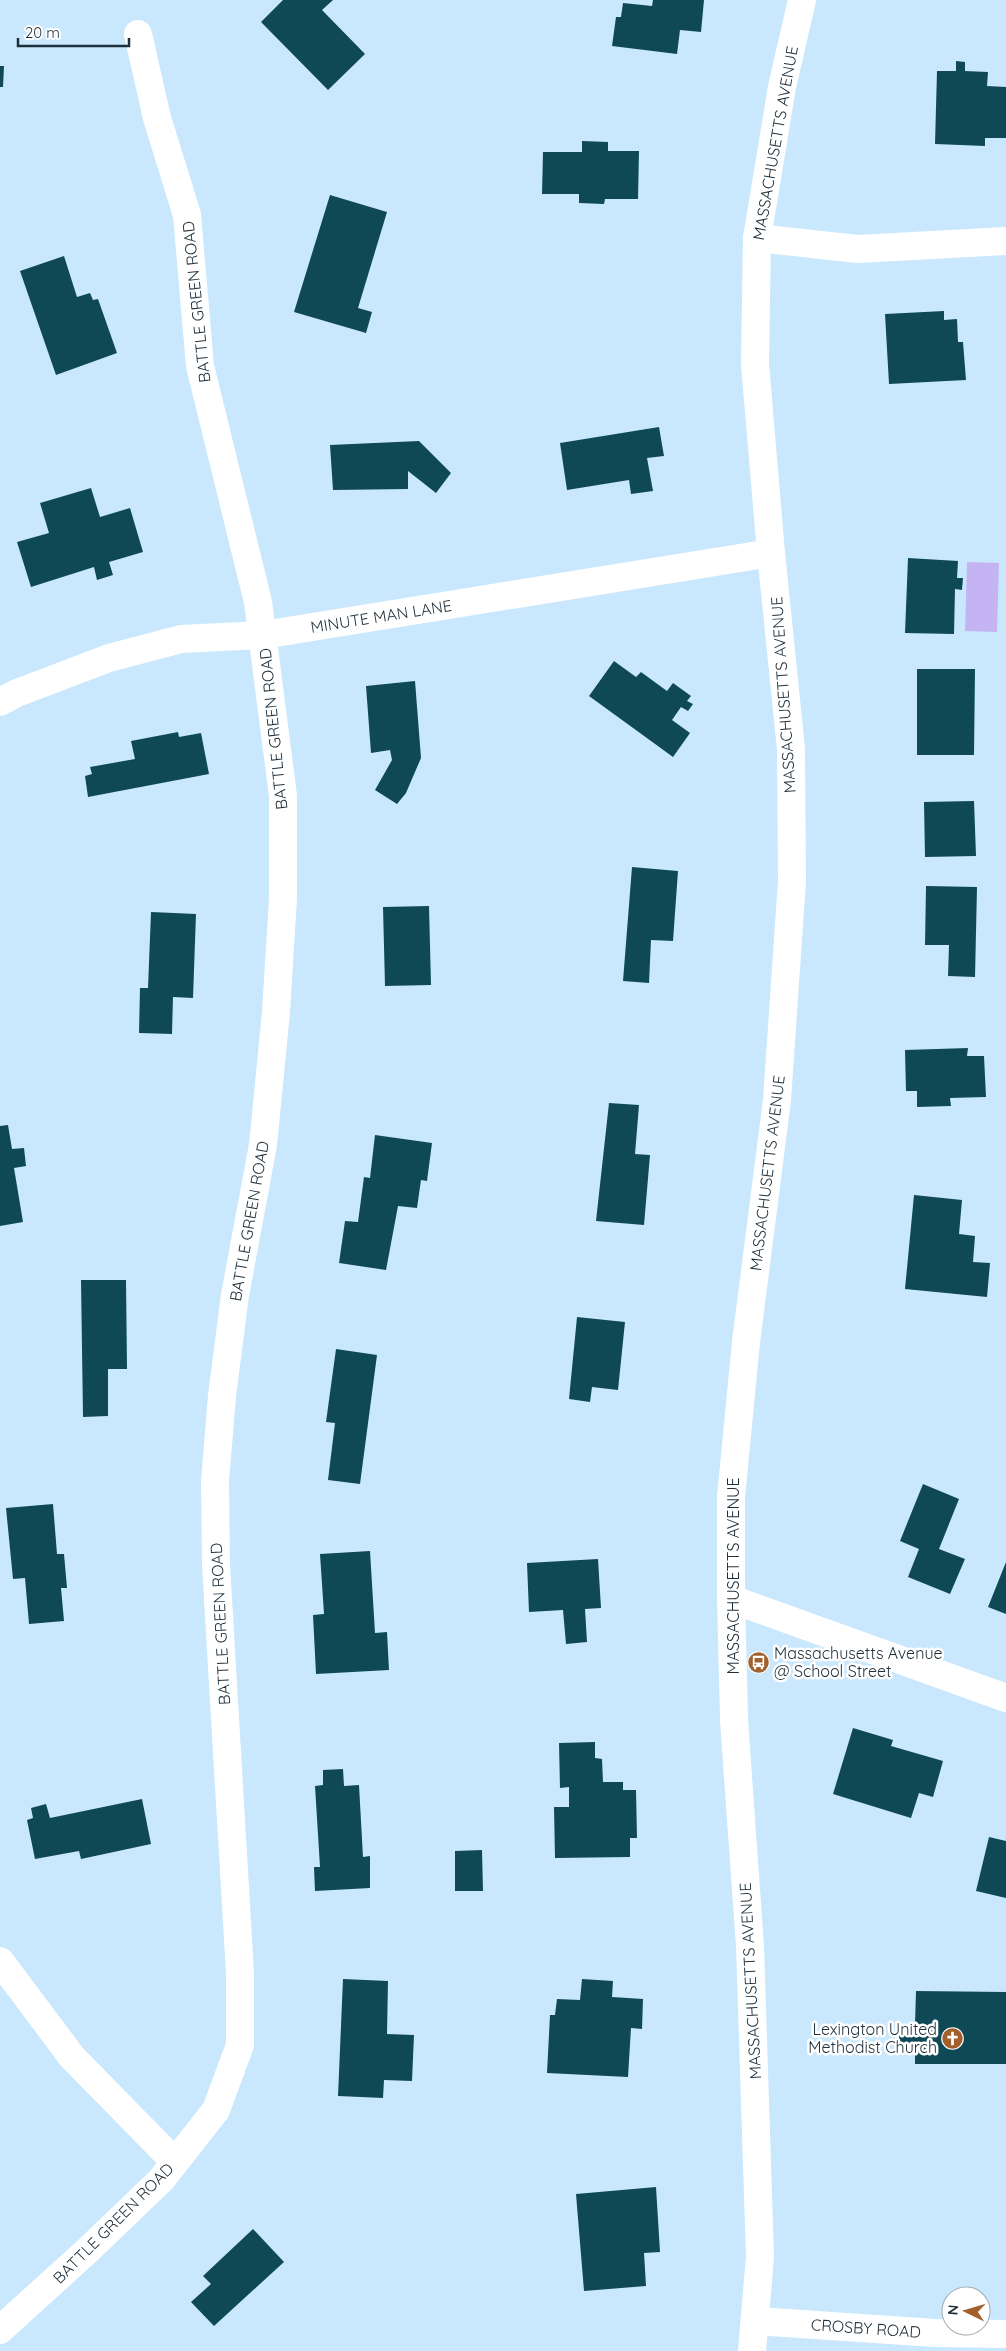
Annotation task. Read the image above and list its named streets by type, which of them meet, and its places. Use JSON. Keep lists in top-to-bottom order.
{
  "streets": {
    "street": [
      "MASSACHUSETTS AVENUE",
      "BATTLE GREEN ROAD",
      "MINUTE MAN LANE",
      "CROSBY ROAD"
    ]
  },
  "crossings": [
    ["MASSACHUSETTS AVENUE", "MINUTE MAN LANE"],
    ["MASSACHUSETTS AVENUE", "CROSBY ROAD"],
    ["BATTLE GREEN ROAD", "MINUTE MAN LANE"]
  ],
  "places": {
    "bus stop": ["Massachusetts Avenue @ School Street"],
    "church": ["Lexington United Methodist Church"]
  },
  "scale_bar": "20 m",
  "north": "left"
}
